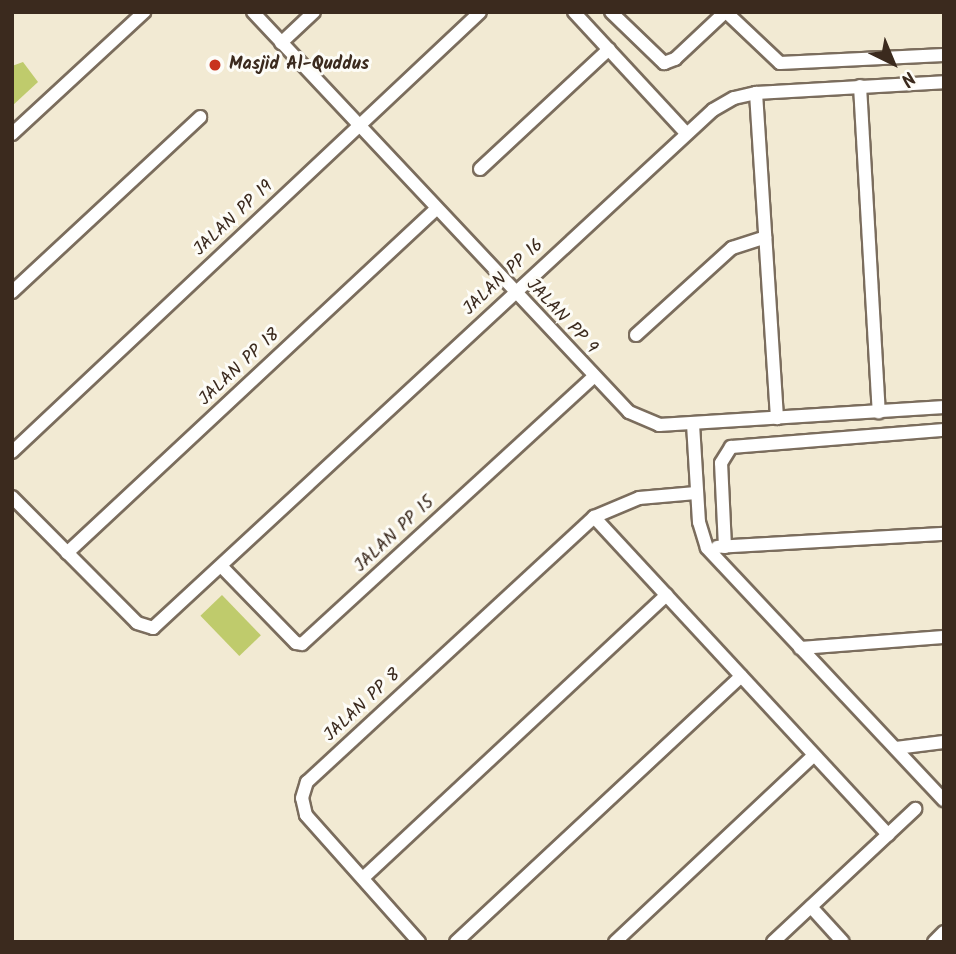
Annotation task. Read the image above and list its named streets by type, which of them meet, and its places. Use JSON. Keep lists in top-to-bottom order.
{
  "streets": {
    "street": [
      "JALAN PP 19",
      "JALAN PP 16",
      "JALAN PP 9",
      "JALAN PP 18",
      "JALAN PP 15",
      "JALAN PP 8"
    ]
  },
  "crossings": [
    ["JALAN PP 19", "JALAN PP 9"],
    ["JALAN PP 16", "JALAN PP 9"],
    ["JALAN PP 16", "JALAN PP 18"],
    ["JALAN PP 16", "JALAN PP 15"],
    ["JALAN PP 9", "JALAN PP 18"],
    ["JALAN PP 9", "JALAN PP 15"]
  ],
  "places": ["Masjid Al-Quddus"],
  "north": "bottom right"
}
